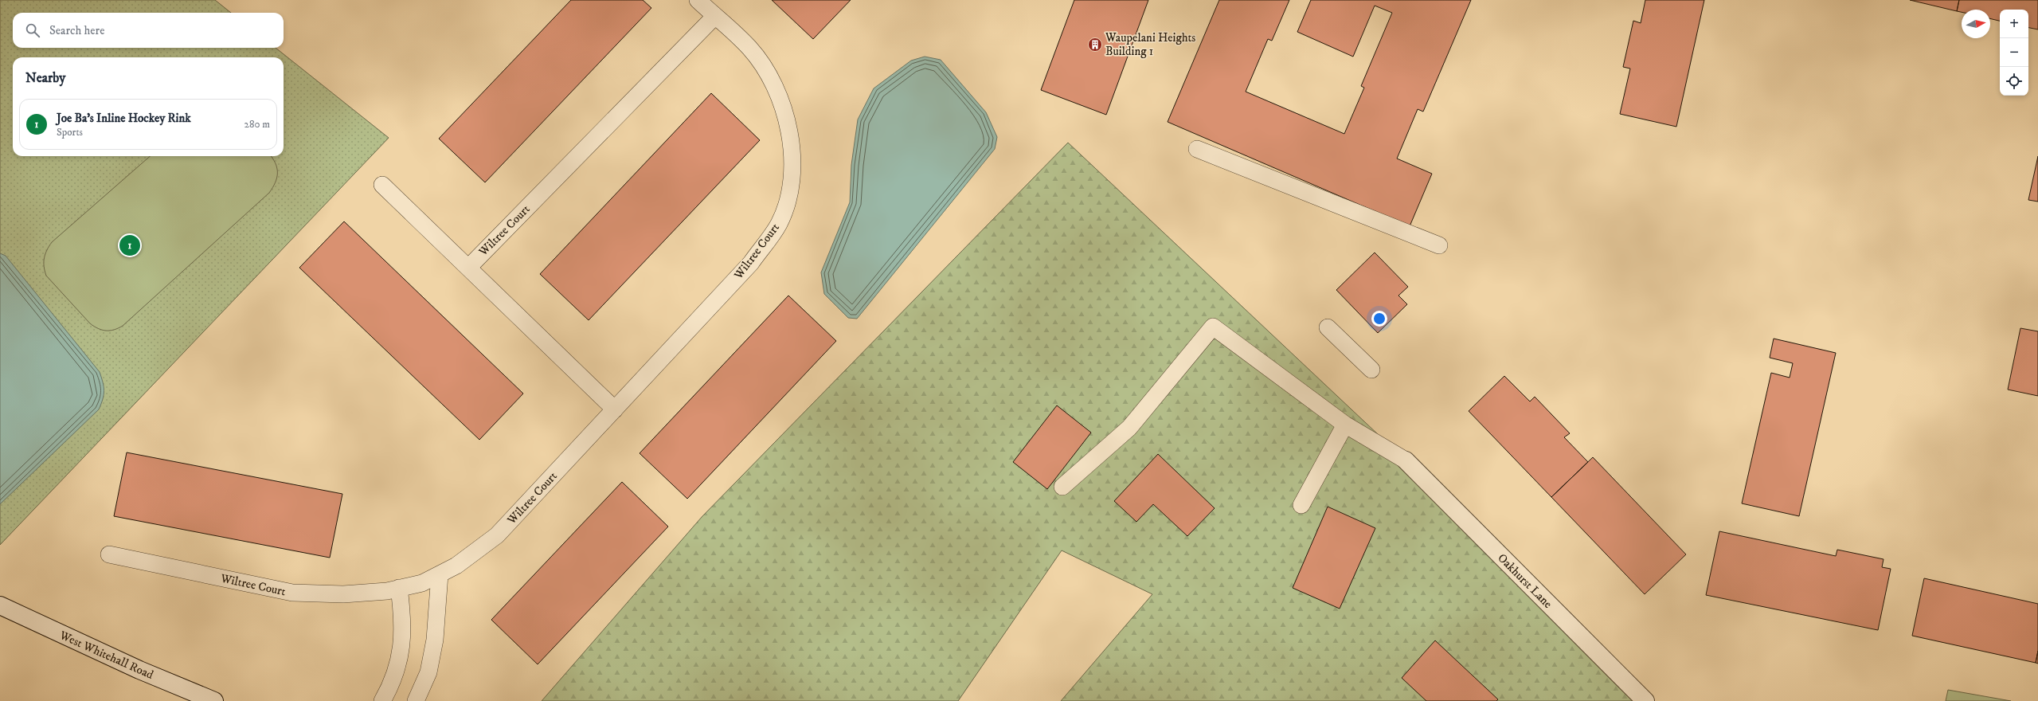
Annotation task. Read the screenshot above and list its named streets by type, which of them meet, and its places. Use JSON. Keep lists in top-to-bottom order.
{
  "streets": {
    "street": ["Oakhurst Lane", "West Whitehall Road"],
    "lane": ["Wiltree Court"]
  },
  "places": {
    "building": ["Waupelani Heights Building 1"]
  },
  "north": "right",
  "page": {
    "map_buttons": ["+", "−"],
    "search": "Search here",
    "heading": "Nearby",
    "list": [
      {
        "mark": "1",
        "name": "Joe Ba's Inline Hockey Rink",
        "note": "Sports",
        "value": "280 m"
      }
    ],
    "pins": "1"
  }
}
